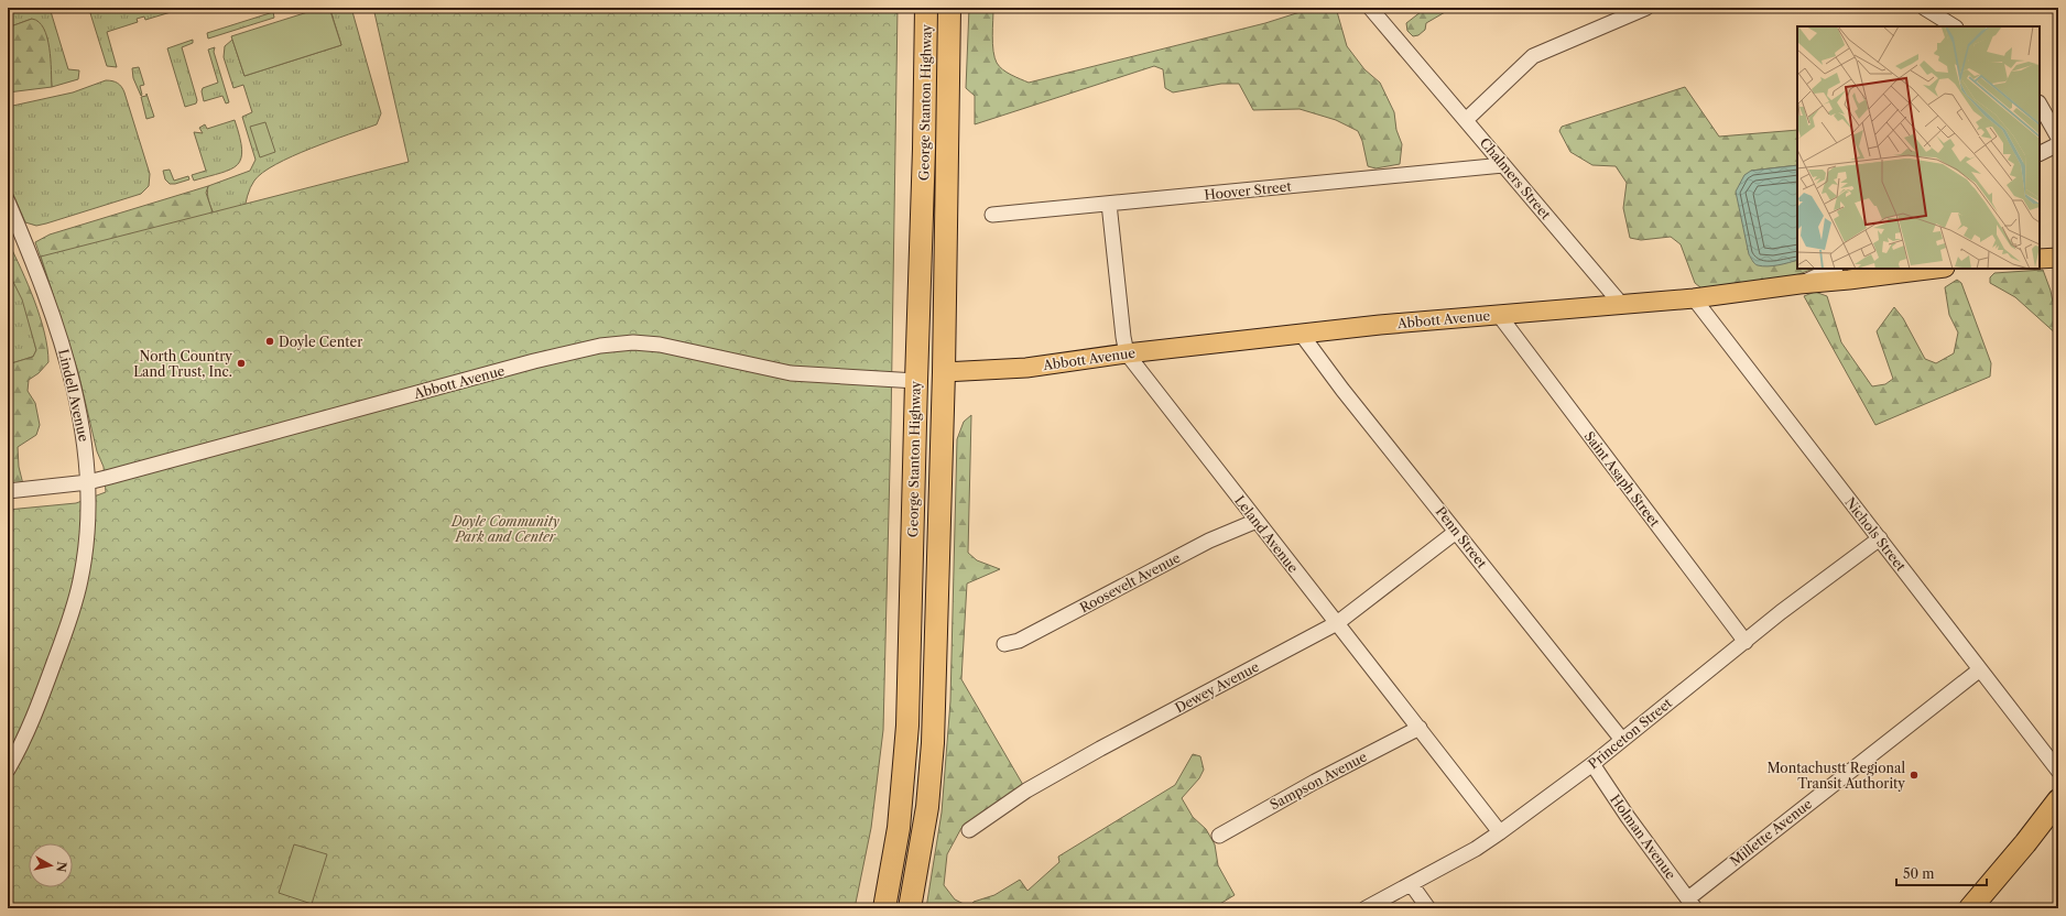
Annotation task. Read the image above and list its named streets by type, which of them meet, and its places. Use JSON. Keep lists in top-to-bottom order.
{
  "streets": {
    "highway": ["George Stanton Highway"],
    "main road": ["Abbott Avenue"],
    "street": [
      "Chalmers Street",
      "Hoover Street",
      "Lindell Avenue",
      "Saint Asaph Street",
      "Leland Avenue",
      "Nichols Street",
      "Penn Street",
      "Roosevelt Avenue",
      "Dewey Avenue",
      "Princeton Street",
      "Sampson Avenue",
      "Millette Avenue",
      "Holman Avenue"
    ]
  },
  "crossings": [
    ["George Stanton Highway", "Abbott Avenue"],
    ["Chalmers Street", "Hoover Street"],
    ["Chalmers Street", "Abbott Avenue"],
    ["Hoover Street", "Leland Avenue"],
    ["Abbott Avenue", "Lindell Avenue"],
    ["Abbott Avenue", "Saint Asaph Street"],
    ["Abbott Avenue", "Leland Avenue"],
    ["Abbott Avenue", "Nichols Street"],
    ["Abbott Avenue", "Penn Street"],
    ["Saint Asaph Street", "Princeton Street"],
    ["Leland Avenue", "Roosevelt Avenue"],
    ["Leland Avenue", "Dewey Avenue"],
    ["Leland Avenue", "Princeton Street"],
    ["Leland Avenue", "Sampson Avenue"],
    ["Nichols Street", "Princeton Street"],
    ["Nichols Street", "Millette Avenue"],
    ["Penn Street", "Dewey Avenue"],
    ["Penn Street", "Princeton Street"],
    ["Princeton Street", "Holman Avenue"],
    ["Millette Avenue", "Holman Avenue"]
  ],
  "parks": ["Doyle Community Park and Center"],
  "places": ["Doyle Center", "North Country Land Trust, Inc.", "Montachustt Regional Transit Authority"],
  "scale_bar": "50 m",
  "north": "right"
}
